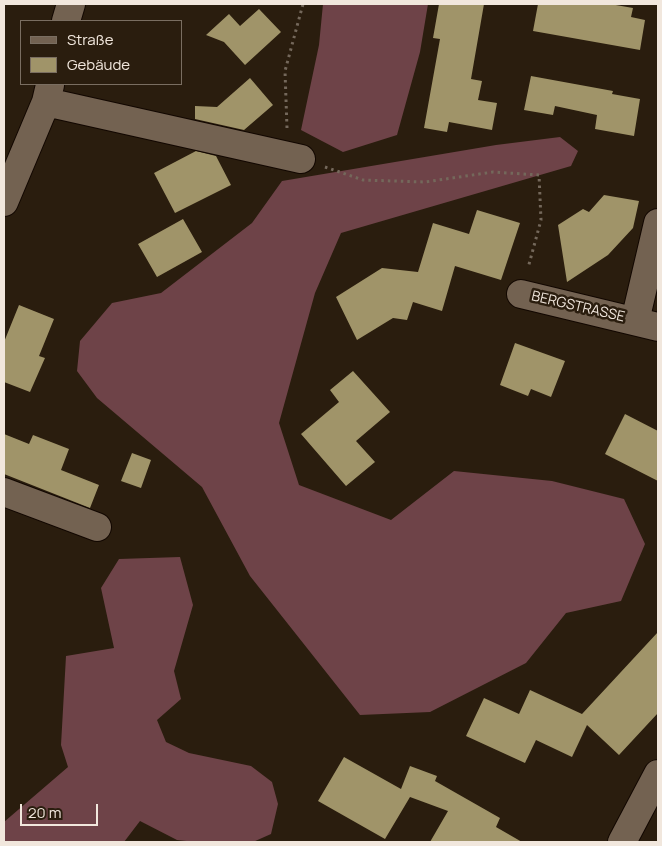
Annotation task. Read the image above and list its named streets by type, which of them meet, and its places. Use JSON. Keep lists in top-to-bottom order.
{
  "streets": {
    "street": ["BERGSTRASSE"]
  },
  "legend": ["Straße", "Gebäude"],
  "scale_bar": "20 m"
}
